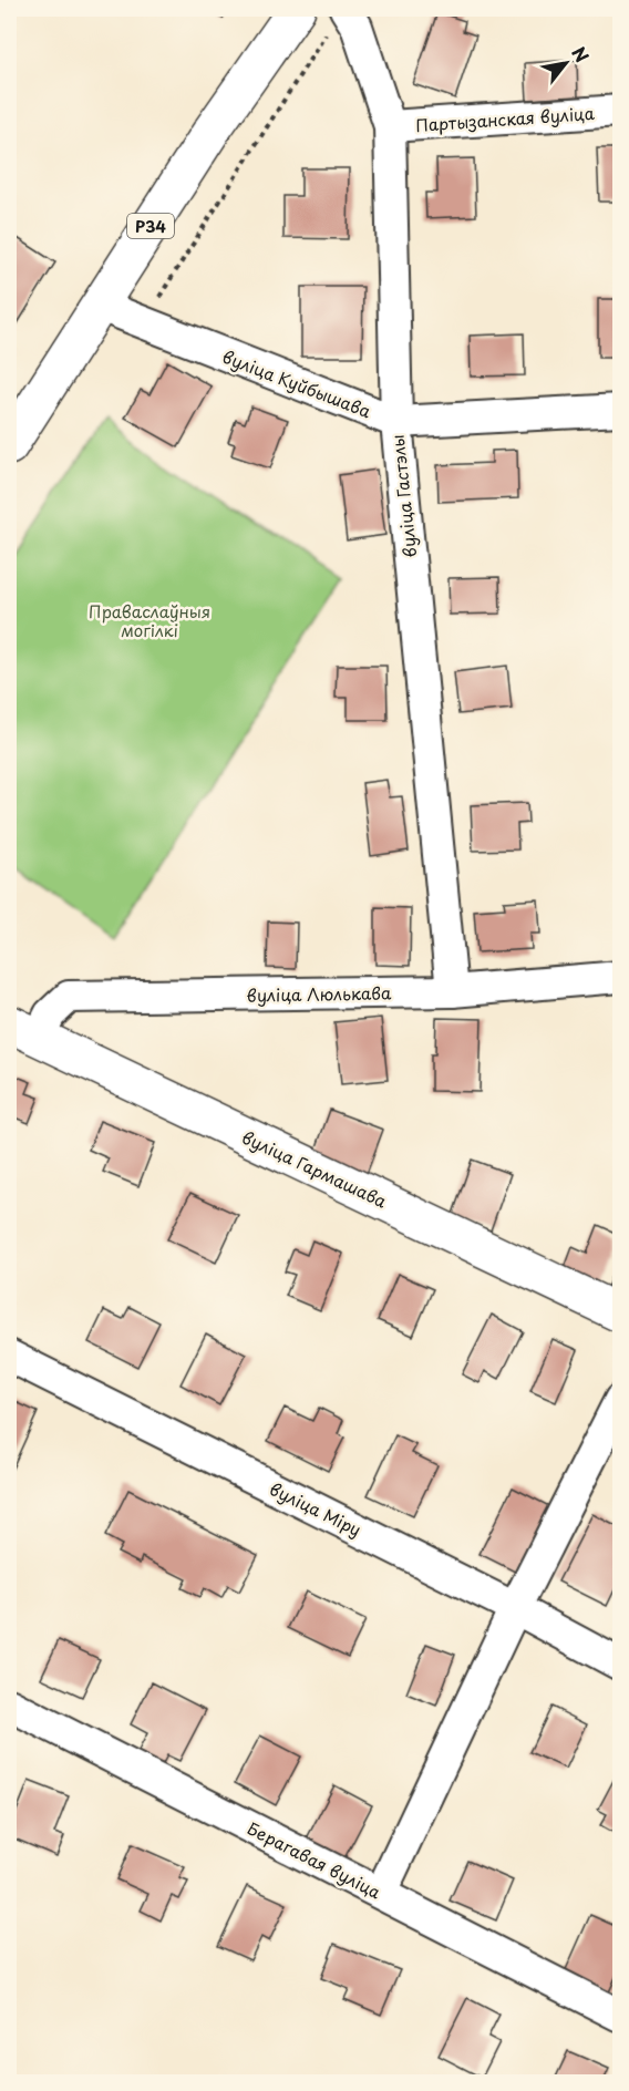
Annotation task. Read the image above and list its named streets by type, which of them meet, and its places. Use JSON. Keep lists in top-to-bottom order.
{
  "streets": {
    "main road": ["Р34", "вуліца Гармашава"],
    "street": [
      "Партызанская вуліца",
      "вуліца Куйбышава",
      "вуліца Гастэлы",
      "вуліца Люлькава",
      "вуліца Міру",
      "Берагавая вуліца"
    ]
  },
  "crossings": [
    ["Партызанская вуліца", "вуліца Гастэлы"],
    ["Р34", "вуліца Куйбышава"],
    ["вуліца Куйбышава", "вуліца Гастэлы"],
    ["вуліца Гастэлы", "вуліца Люлькава"],
    ["вуліца Люлькава", "вуліца Гармашава"]
  ],
  "parks": ["Праваслаўныя могілкі"],
  "north": "top right"
}
